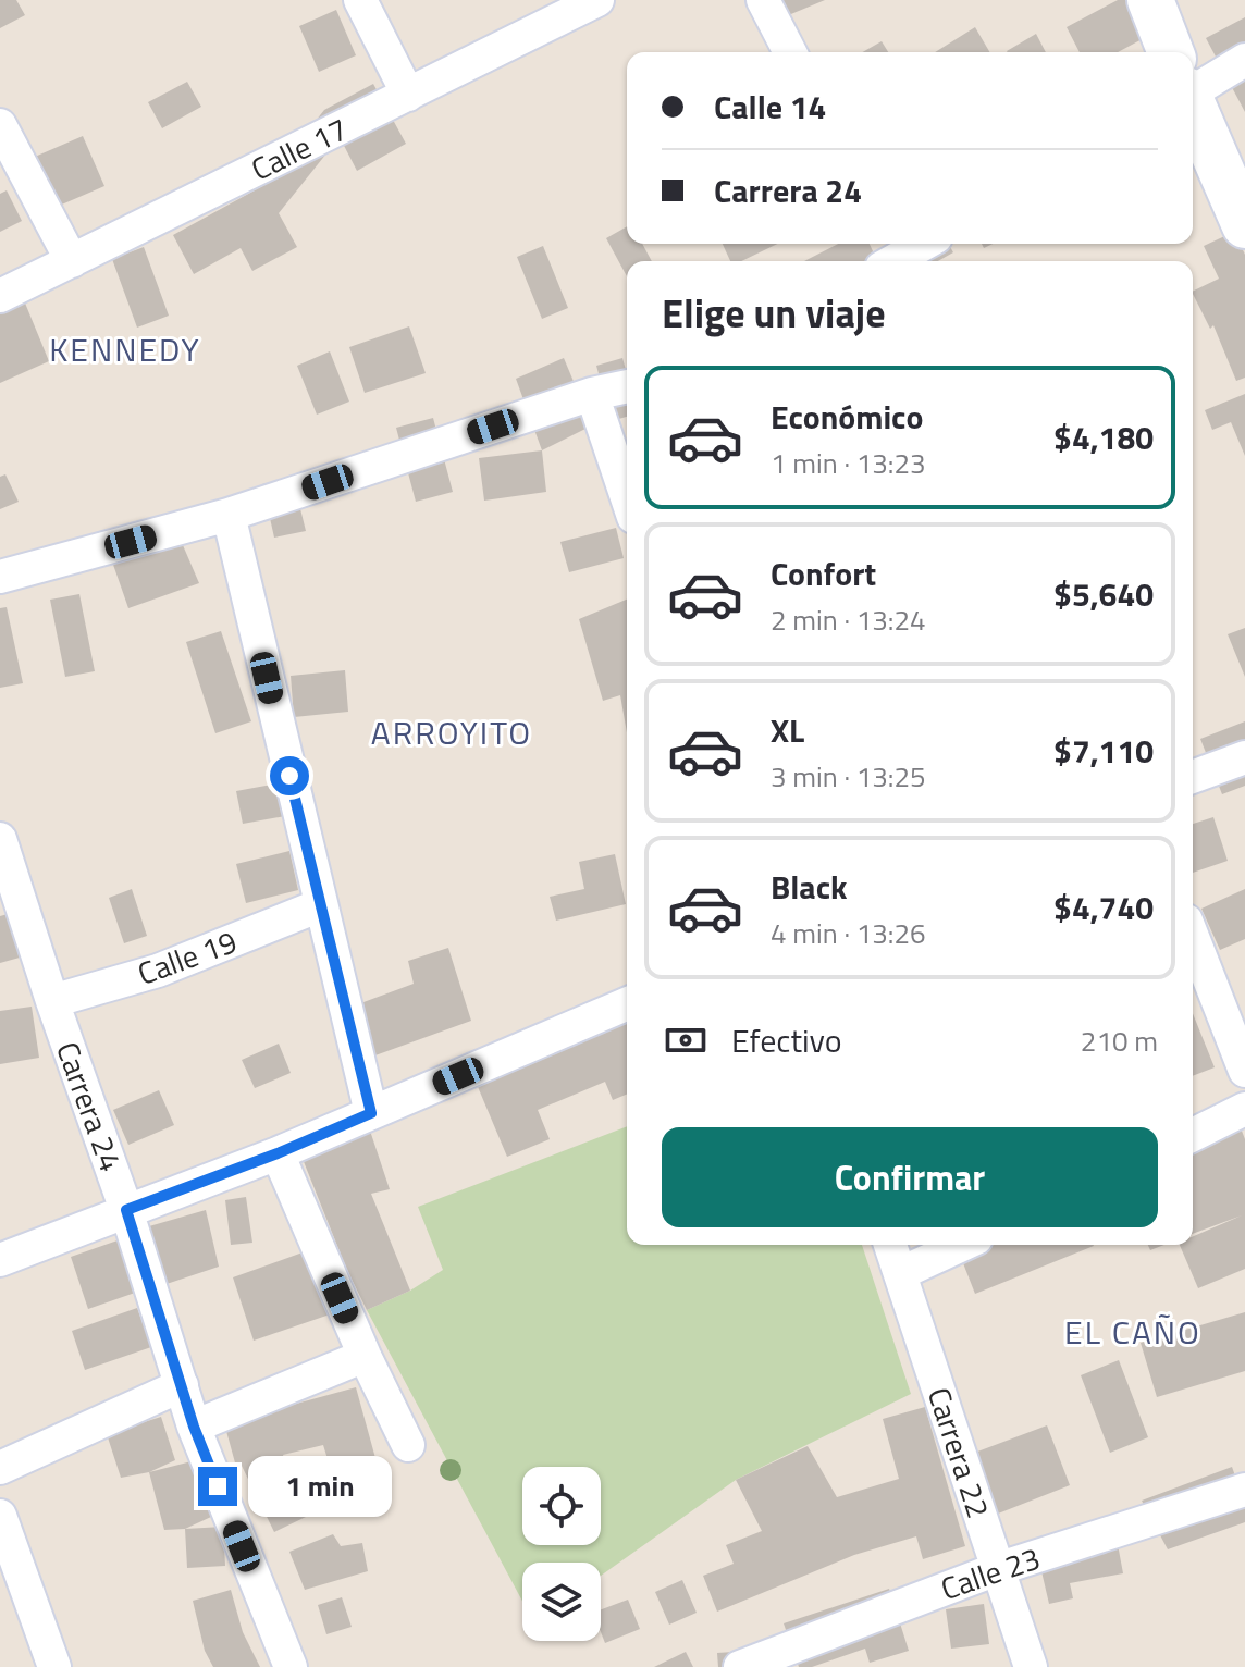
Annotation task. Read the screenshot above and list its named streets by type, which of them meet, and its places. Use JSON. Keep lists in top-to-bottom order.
{
  "streets": {
    "street": [
      "Calle 17",
      "Calle 19",
      "Carrera 24",
      "Carrera 22",
      "Calle 23"
    ]
  },
  "crossings": [
    ["Calle 19", "Carrera 24"],
    ["Carrera 22", "Calle 23"]
  ],
  "districts": ["KENNEDY", "ARROYITO", "EL CAÑO"],
  "page": {
    "banner": ["Calle 14", "Carrera 24"],
    "heading": "Elige un viaje",
    "list": [
      {
        "name": "Económico",
        "note": "1 min · 13:23",
        "value": "$4,180"
      },
      {
        "name": "Confort",
        "note": "2 min · 13:24",
        "value": "$5,640"
      },
      {
        "name": "XL",
        "note": "3 min · 13:25",
        "value": "$7,110"
      },
      {
        "name": "Black",
        "note": "4 min · 13:26",
        "value": "$4,740"
      }
    ],
    "pay": ["Efectivo", "210 m"],
    "buttons": "Confirmar",
    "bubble": "1 min"
  }
}
